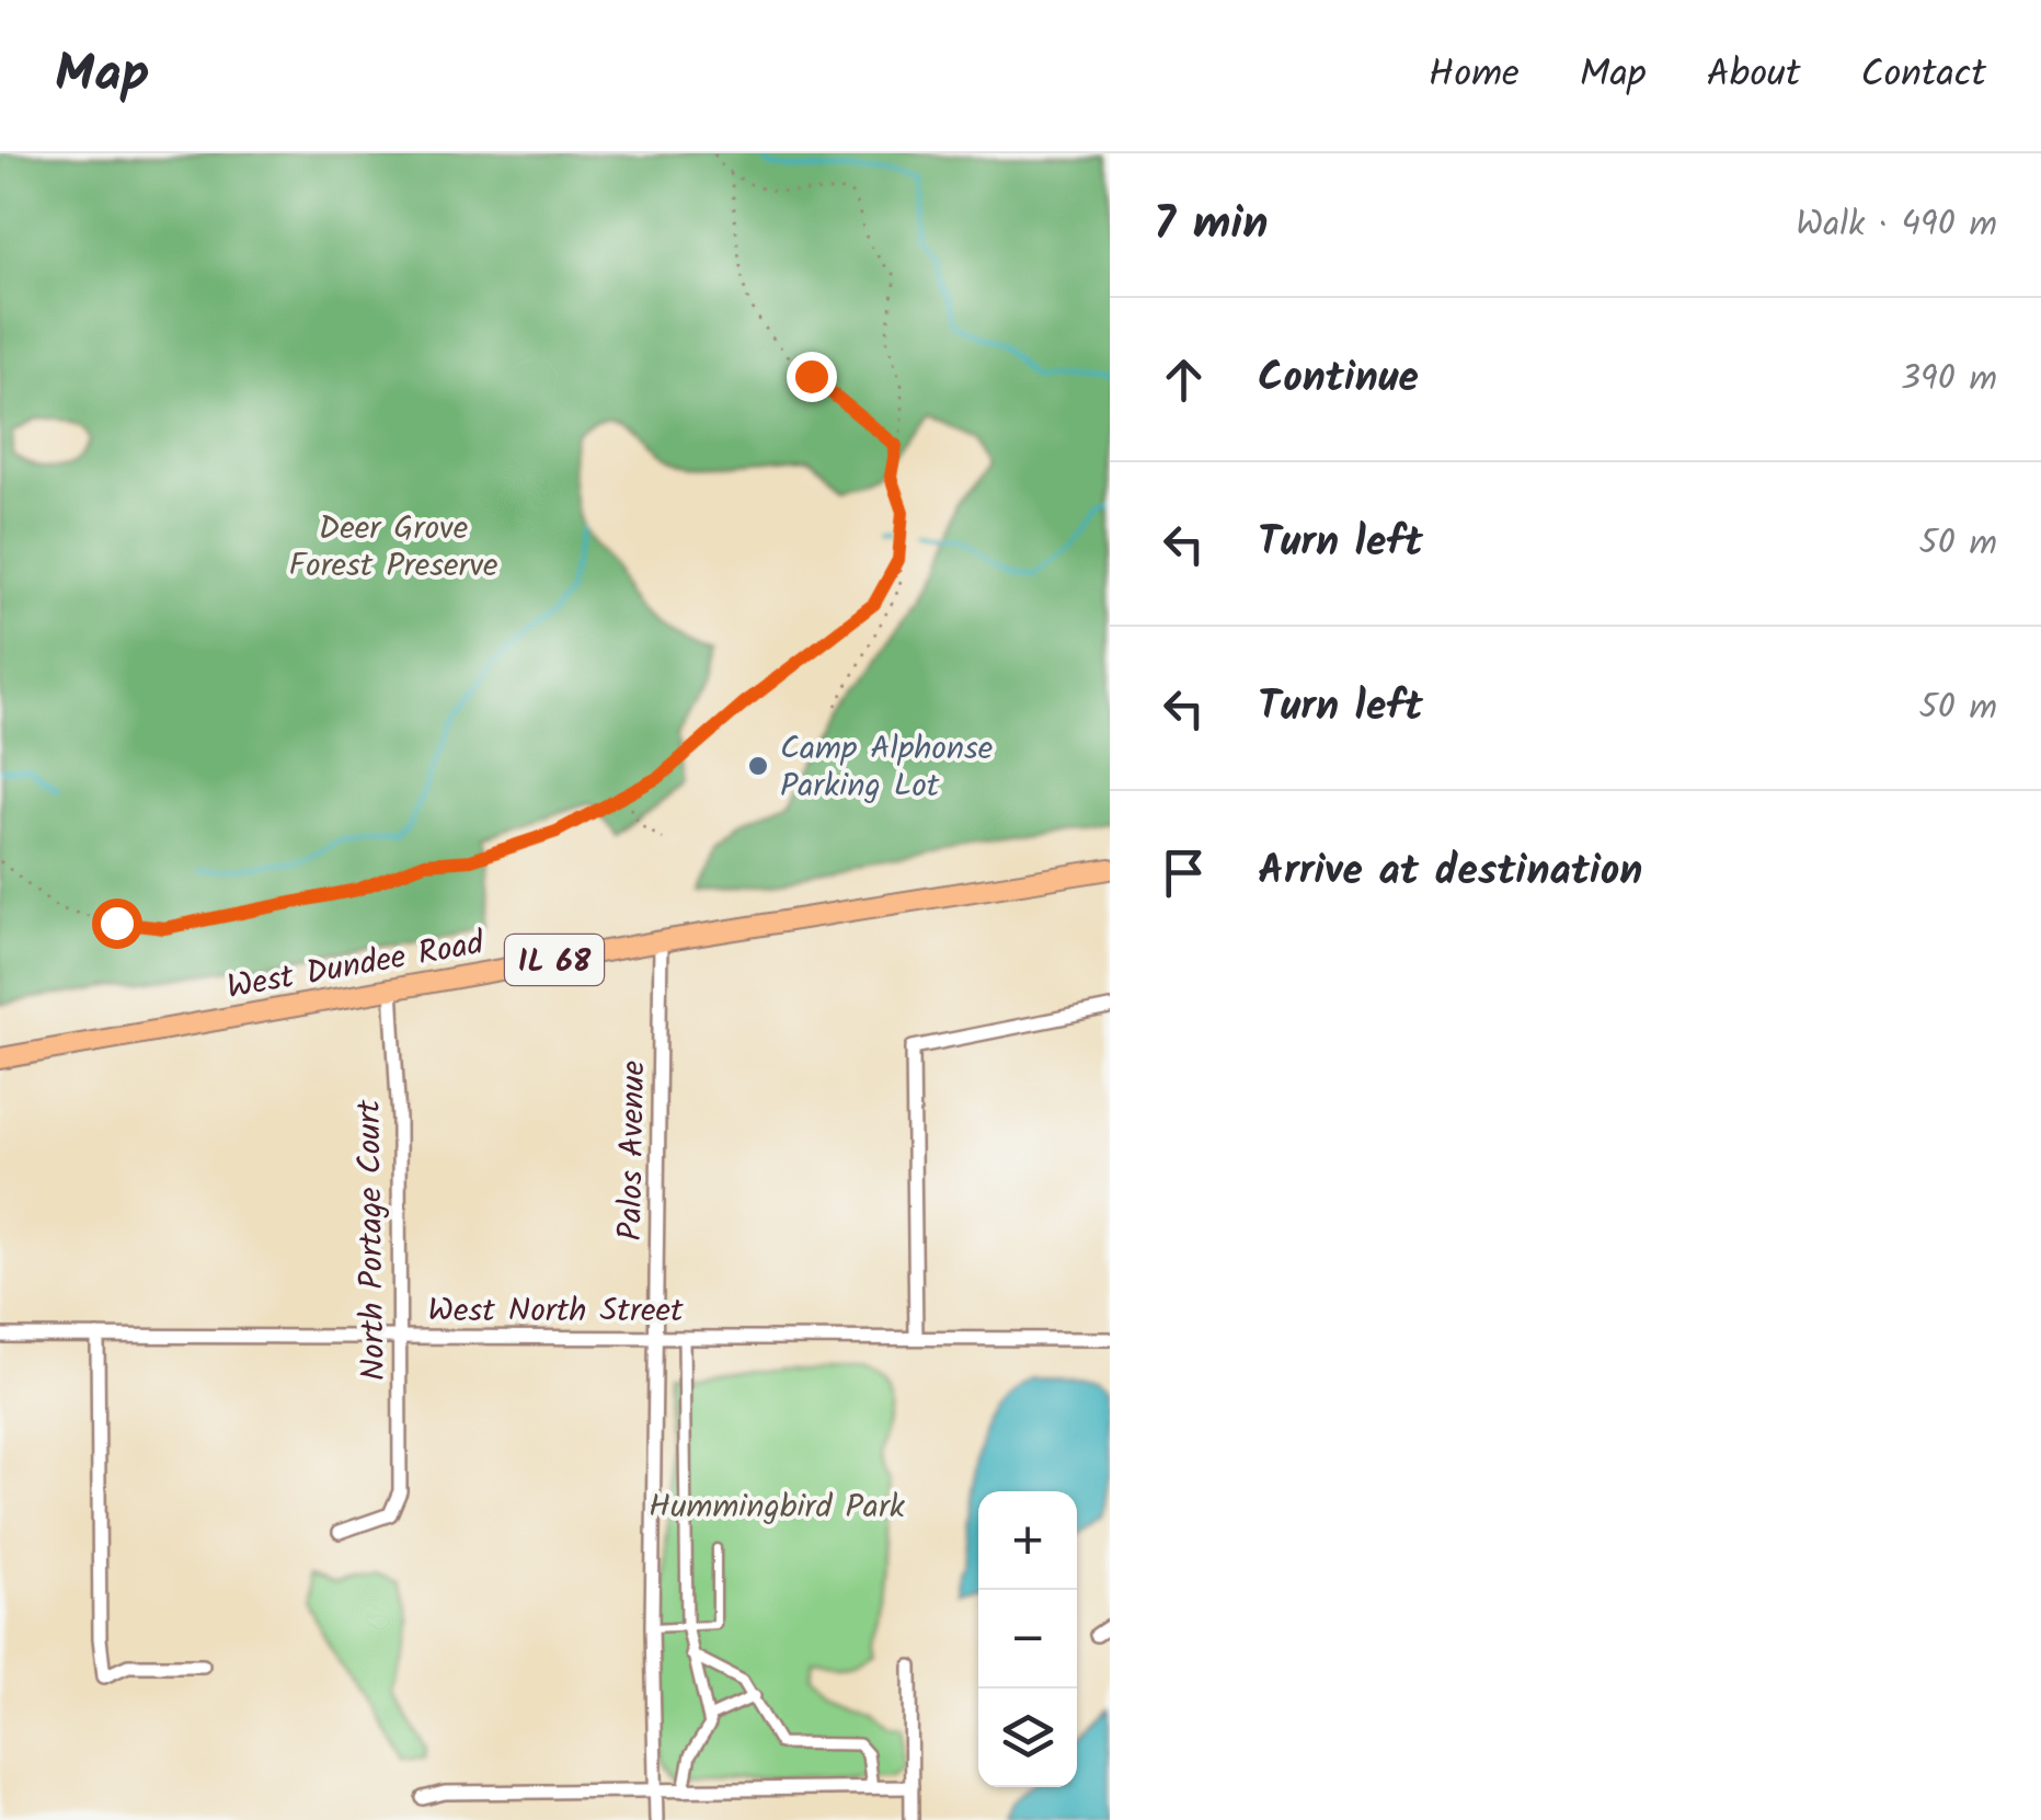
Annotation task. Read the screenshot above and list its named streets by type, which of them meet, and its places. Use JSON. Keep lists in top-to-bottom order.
{
  "streets": {
    "main road": ["IL 68", "West Dundee Road"],
    "street": ["Palos Avenue", "North Portage Court", "West North Street"]
  },
  "crossings": [
    ["West Dundee Road", "Palos Avenue"],
    ["West Dundee Road", "North Portage Court"],
    ["Palos Avenue", "West North Street"],
    ["North Portage Court", "West North Street"]
  ],
  "parks": ["Deer Grove Forest Preserve", "Hummingbird Park"],
  "places": ["Camp Alphonse Parking Lot"],
  "page": {
    "header": "Map",
    "nav": [
      "Home",
      "Map",
      "About",
      "Contact"
    ],
    "heading": ["7 min", "Walk · 490 m"],
    "list": [
      ["Continue", "390 m"],
      ["Turn left", "50 m"],
      ["Turn left", "50 m"],
      "Arrive at destination"
    ],
    "map_buttons": ["+", "−"]
  }
}
